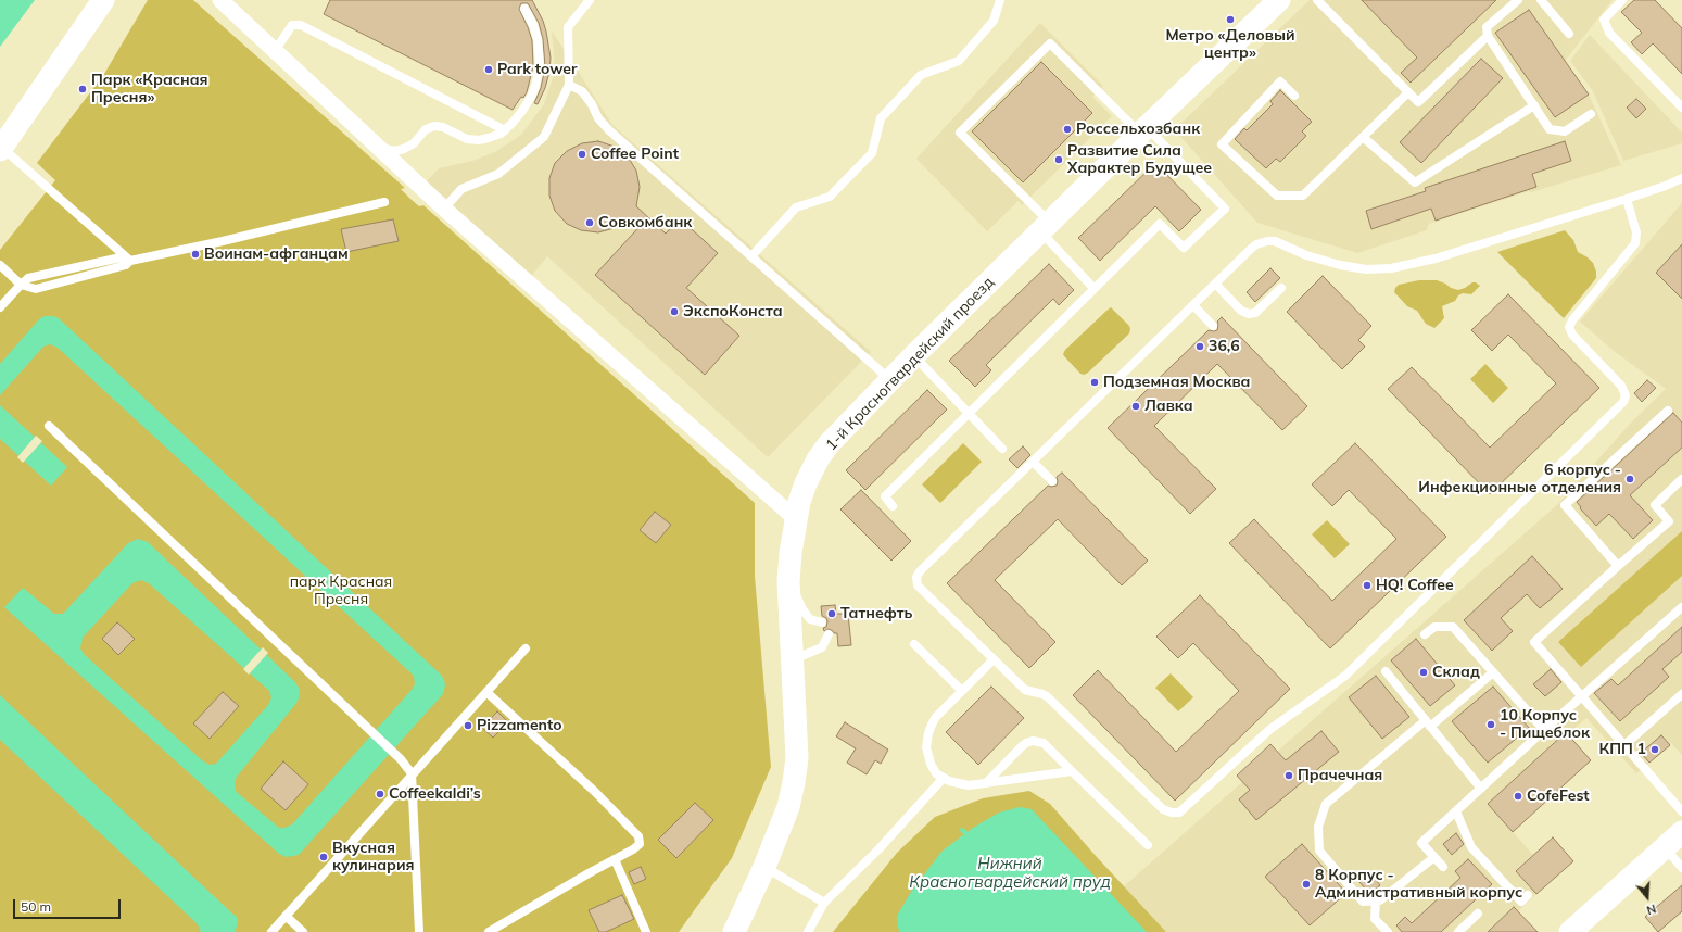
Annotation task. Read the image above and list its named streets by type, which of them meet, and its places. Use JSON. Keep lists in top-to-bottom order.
{
  "streets": {
    "street": ["1-й Красногвардейский проезд"]
  },
  "water": ["Нижний Красногвардейский пруд"],
  "parks": ["парк Красная Пресня"],
  "places": [
    "Метро «Деловый центр»",
    "Park tower",
    "Парк «Красная Пресня»",
    "Россельхозбанк",
    "Coffee Point",
    "Развитие Сила Характер Будущее",
    "Совкомбанк",
    "Воинам-афганцам",
    "ЭкспоКонста",
    "36,6",
    "Подземная Москва",
    "Лавка",
    "6 корпус - Инфекционные отделения",
    "HQ! Coffee",
    "Татнефть",
    "Склад",
    "10 Корпус - Пищеблок",
    "Pizzamento",
    "КПП 1",
    "Прачечная",
    "Coffeekaldi’s",
    "CofeFest",
    "Вкусная кулинария",
    "8 Корпус - Административный корпус"
  ],
  "scale_bar": "50 m",
  "north": "bottom"
}
